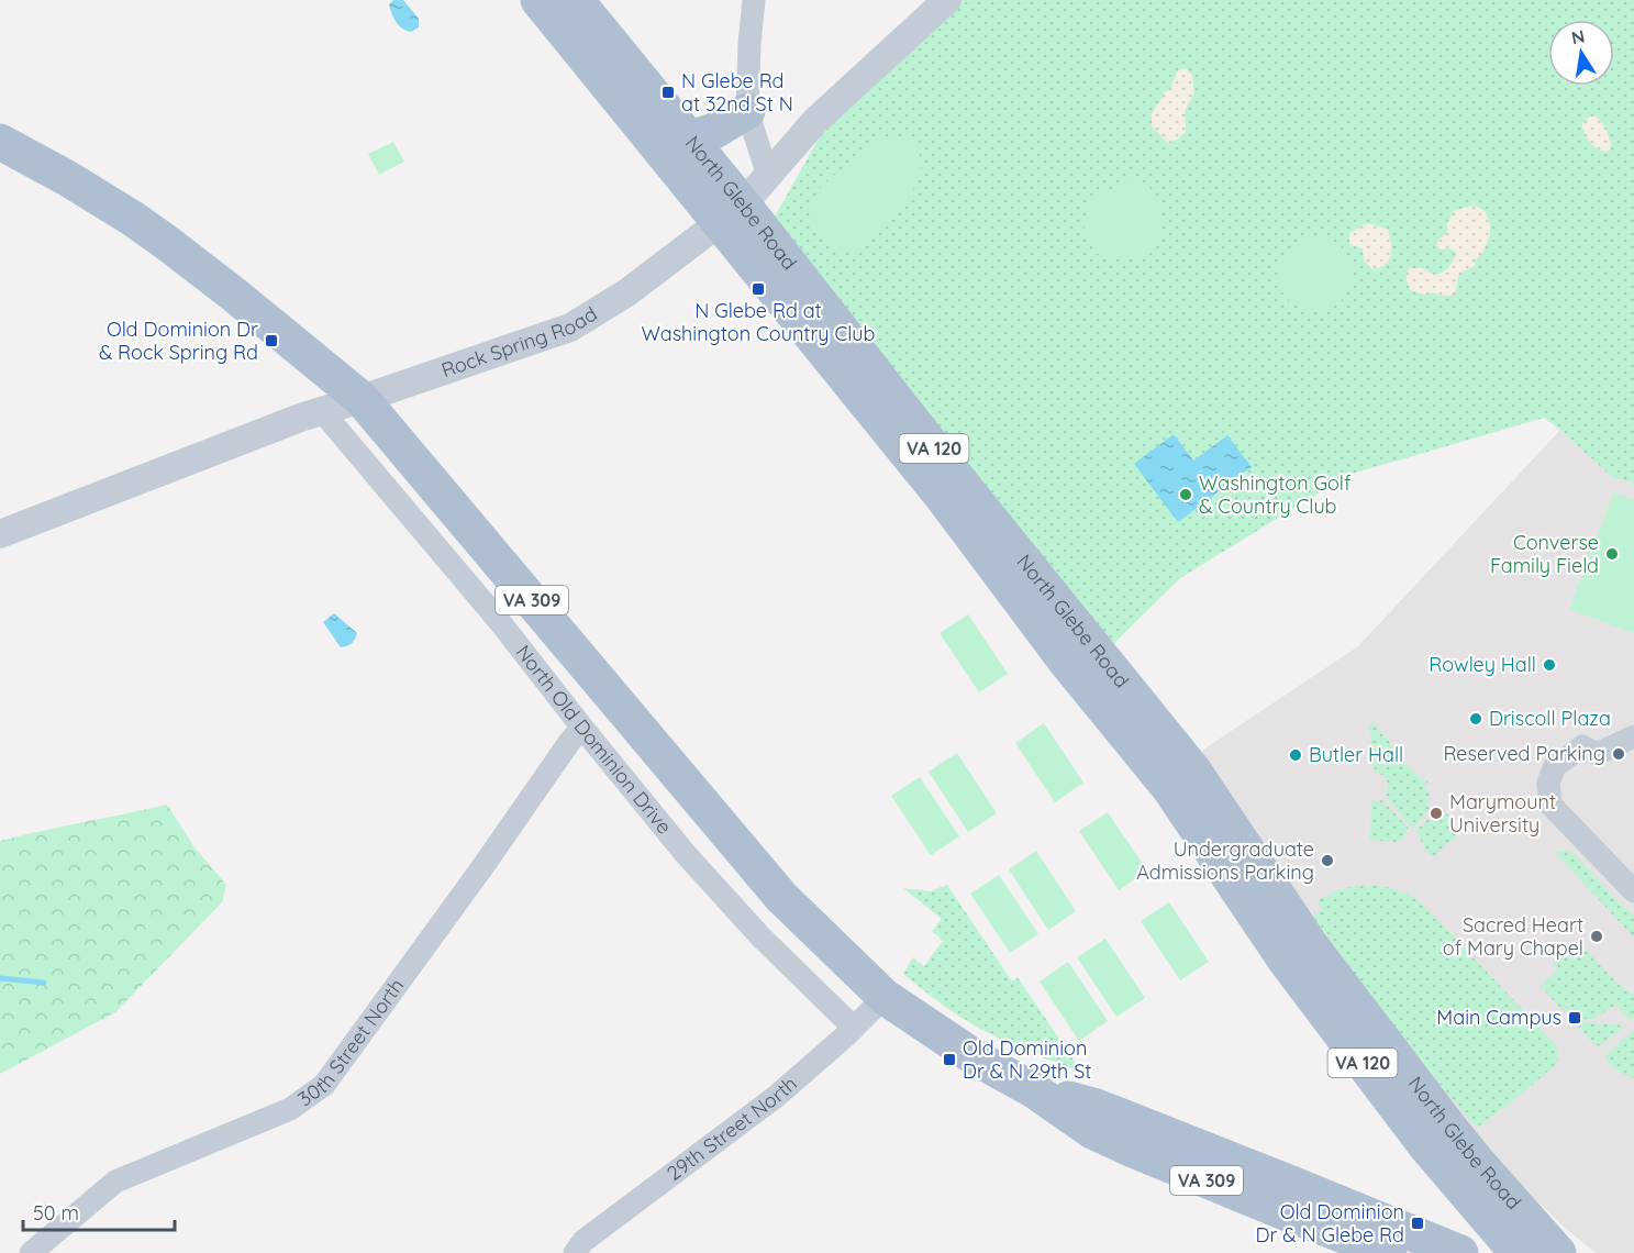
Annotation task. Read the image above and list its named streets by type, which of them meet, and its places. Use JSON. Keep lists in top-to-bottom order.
{
  "streets": {
    "main road": ["North Glebe Road", "VA 120", "VA 309"],
    "street": [
      "Rock Spring Road",
      "North Old Dominion Drive",
      "30th Street North",
      "29th Street North"
    ]
  },
  "crossings": [
    ["North Glebe Road", "Rock Spring Road"],
    ["Rock Spring Road", "VA 309"],
    ["Rock Spring Road", "North Old Dominion Drive"],
    ["VA 309", "29th Street North"],
    ["North Old Dominion Drive", "30th Street North"],
    ["North Old Dominion Drive", "29th Street North"]
  ],
  "places": {
    "transit": [
      "N Glebe Rd at 32nd St N",
      "N Glebe Rd at Washington Country Club",
      "Old Dominion Dr & Rock Spring Rd",
      "Main Campus",
      "Old Dominion Dr & N 29th St",
      "Old Dominion Dr & N Glebe Rd"
    ],
    "other": [
      "Washington Golf & Country Club",
      "Converse Family Field",
      "Rowley Hall",
      "Driscoll Plaza",
      "Reserved Parking",
      "Butler Hall",
      "Marymount University",
      "Undergraduate Admissions Parking",
      "Sacred Heart of Mary Chapel"
    ]
  },
  "scale_bar": "50 m",
  "north": "top"
}
